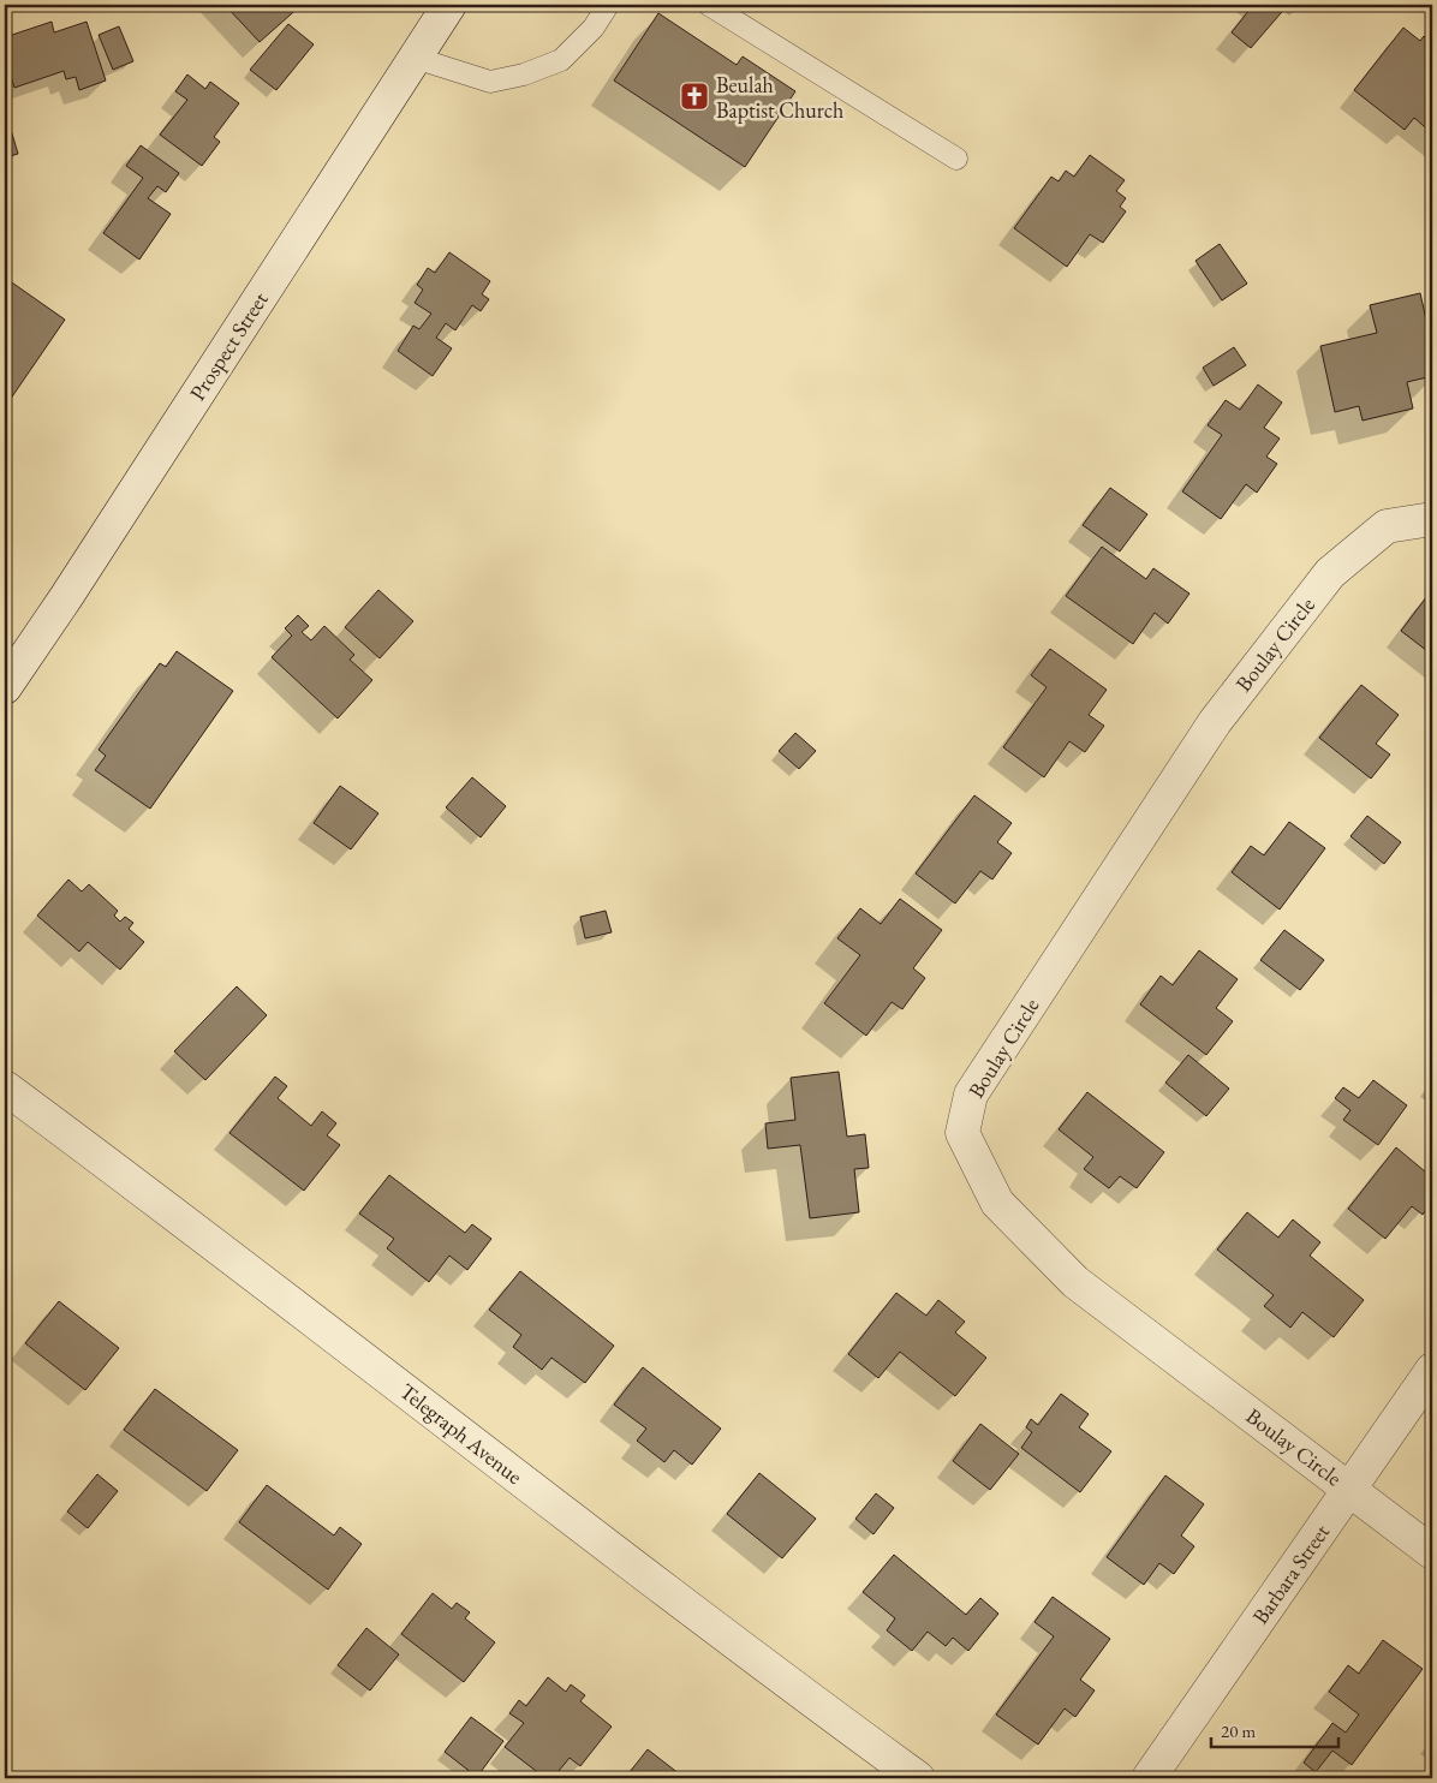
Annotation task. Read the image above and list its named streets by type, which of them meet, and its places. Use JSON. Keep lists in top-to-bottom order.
{
  "streets": {
    "street": [
      "Prospect Street",
      "Boulay Circle",
      "Telegraph Avenue",
      "Barbara Street"
    ]
  },
  "crossings": [
    ["Boulay Circle", "Barbara Street"]
  ],
  "places": {
    "church": ["Beulah Baptist Church"]
  },
  "scale_bar": "20 m"
}
